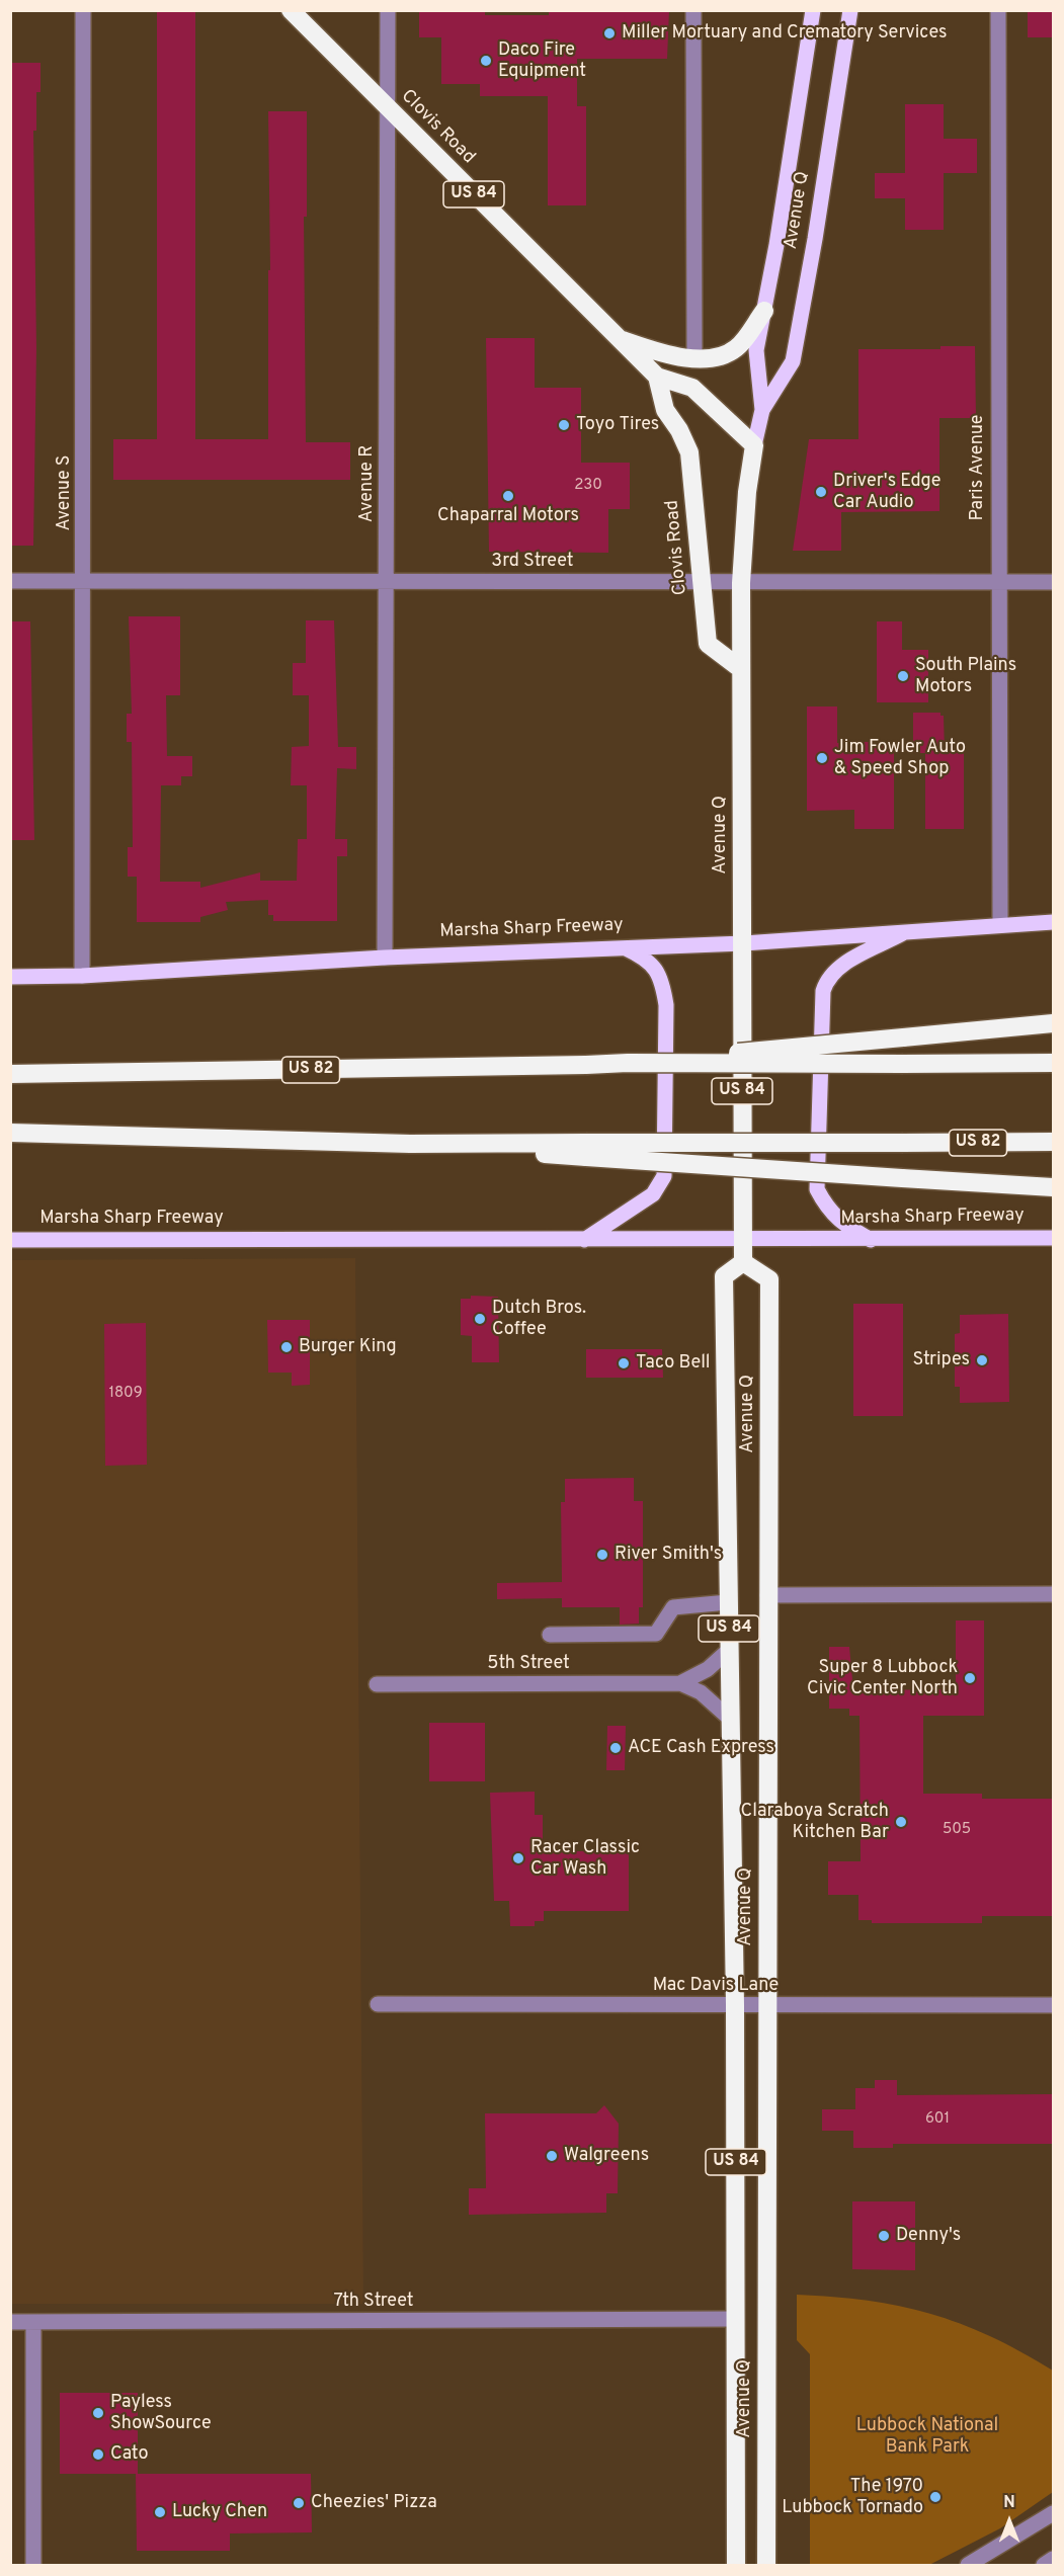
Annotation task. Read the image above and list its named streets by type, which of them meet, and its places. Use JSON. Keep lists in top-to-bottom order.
{
  "streets": {
    "highway": [
      "Clovis Road",
      "US 84",
      "Avenue Q",
      "US 82"
    ],
    "main road": ["Marsha Sharp Freeway"],
    "street": [
      "Paris Avenue",
      "Avenue R",
      "Avenue S",
      "3rd Street",
      "5th Street",
      "Mac Davis Lane",
      "7th Street"
    ]
  },
  "crossings": [
    ["Clovis Road", "Avenue Q"],
    ["Clovis Road", "Avenue R"],
    ["Clovis Road", "3rd Street"],
    ["Avenue Q", "3rd Street"],
    ["Avenue Q", "Marsha Sharp Freeway"],
    ["Avenue Q", "5th Street"],
    ["Avenue Q", "Mac Davis Lane"],
    ["Avenue Q", "7th Street"],
    ["Paris Avenue", "3rd Street"],
    ["Paris Avenue", "Marsha Sharp Freeway"],
    ["Avenue R", "3rd Street"],
    ["Avenue R", "Marsha Sharp Freeway"],
    ["Avenue S", "3rd Street"],
    ["Avenue S", "Marsha Sharp Freeway"]
  ],
  "parks": ["Lubbock National Bank Park"],
  "places": [
    "Miller Mortuary and Crematory Services",
    "Daco Fire Equipment",
    "Toyo Tires",
    "Driver's Edge Car Audio",
    "Chaparral Motors",
    "South Plains Motors",
    "Jim Fowler Auto & Speed Shop",
    "Dutch Bros. Coffee",
    "Burger King",
    "Stripes",
    "Taco Bell",
    "River Smith's",
    "Super 8 Lubbock Civic Center North",
    "ACE Cash Express",
    "Claraboya Scratch Kitchen Bar",
    "Racer Classic Car Wash",
    "Walgreens",
    "Denny's",
    "Payless ShowSource",
    "Cato",
    "The 1970 Lubbock Tornado",
    "Cheezies' Pizza",
    "Lucky Chen"
  ],
  "house_numbers": [
    "230",
    "1809",
    "505",
    "601"
  ],
  "north": "top"
}
